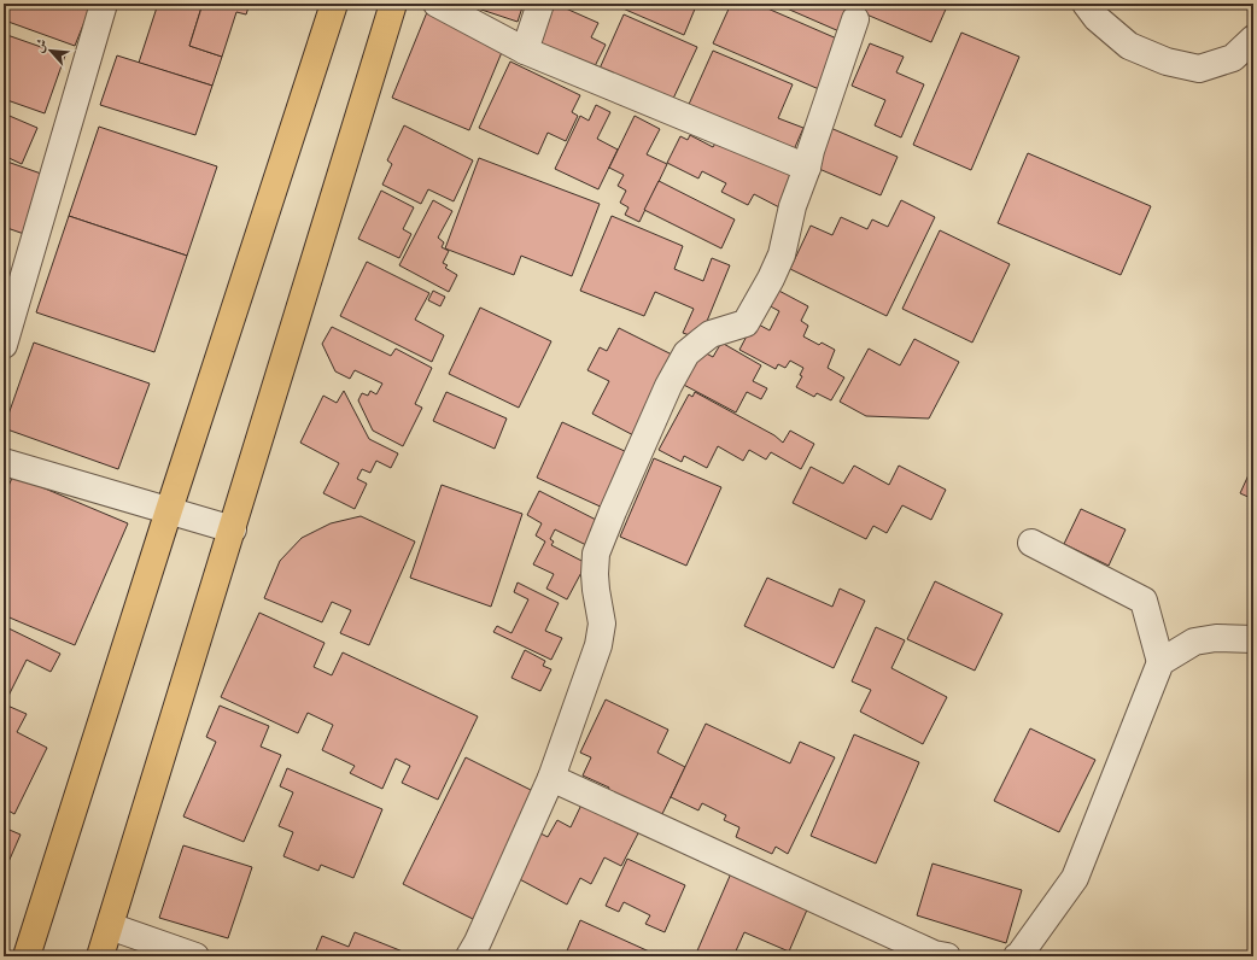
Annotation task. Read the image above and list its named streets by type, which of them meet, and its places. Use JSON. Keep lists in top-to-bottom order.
{
  "north": "top left"
}
